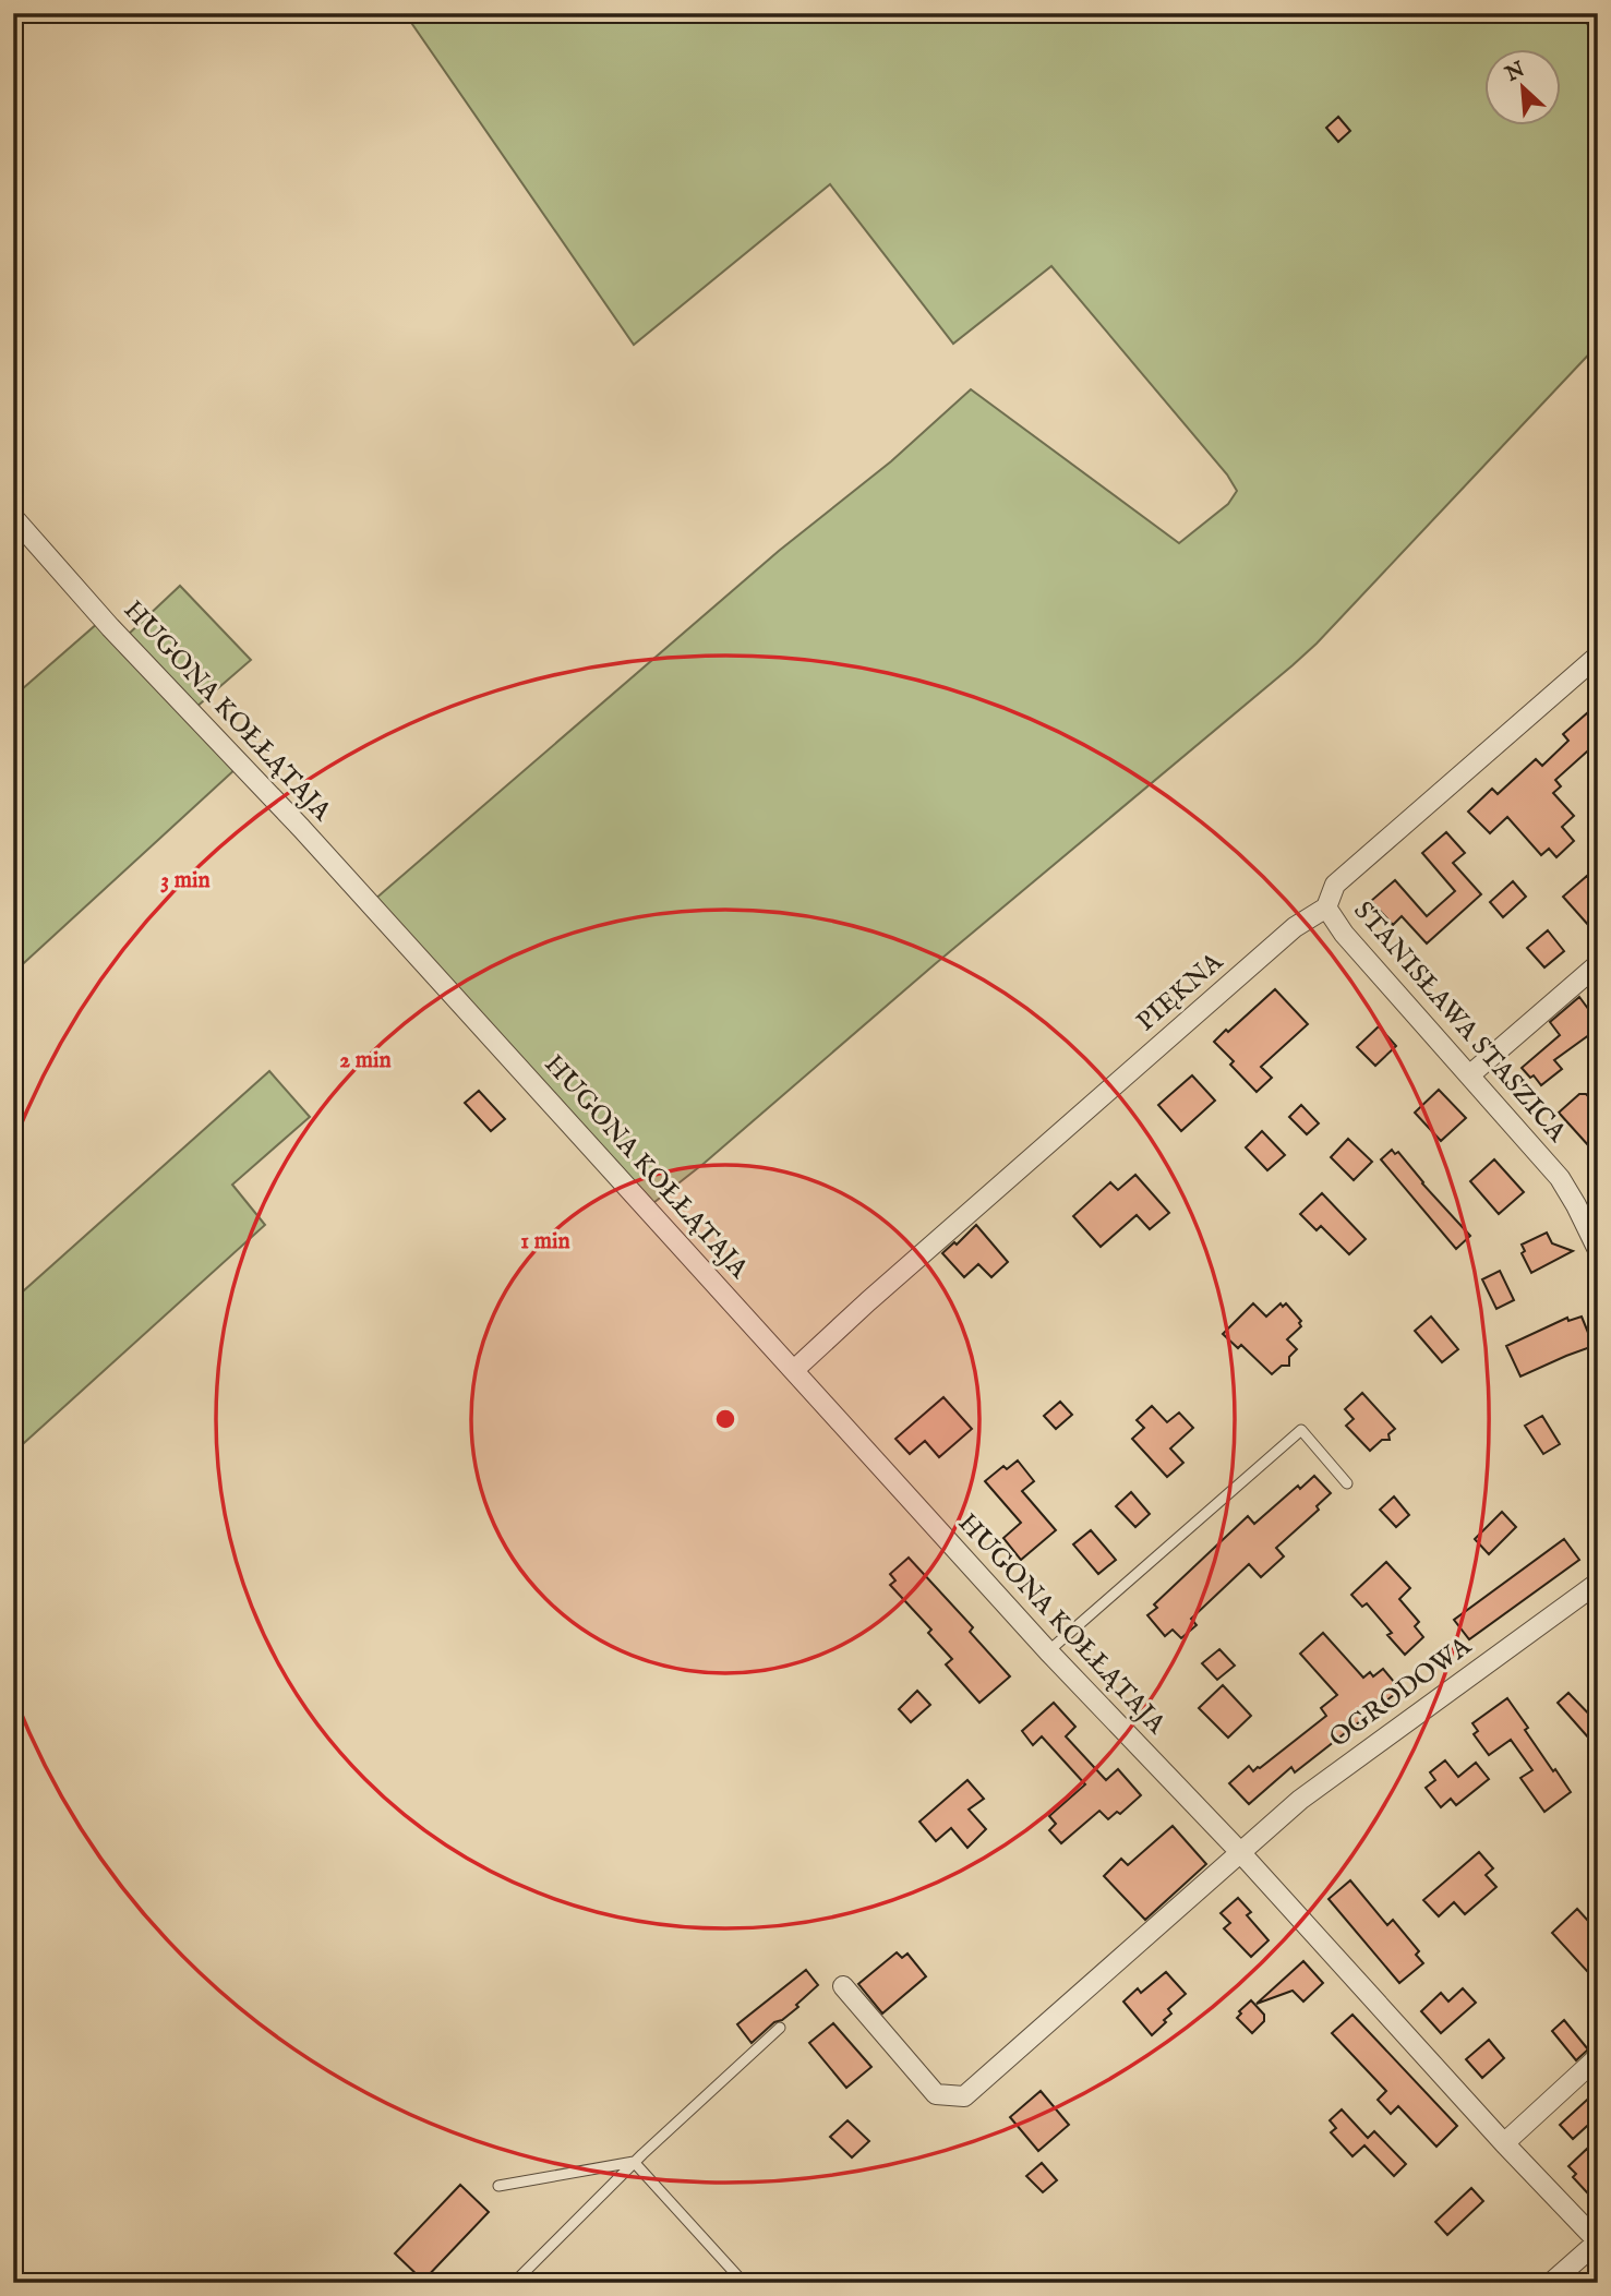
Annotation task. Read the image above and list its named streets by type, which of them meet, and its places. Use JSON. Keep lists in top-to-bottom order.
{
  "streets": {
    "street": [
      "HUGONA KOŁŁĄTAJA",
      "PIĘKNA",
      "STANISŁAWA STASZICA",
      "OGRODOWA"
    ]
  },
  "crossings": [
    ["HUGONA KOŁŁĄTAJA", "PIĘKNA"],
    ["HUGONA KOŁŁĄTAJA", "OGRODOWA"],
    ["PIĘKNA", "STANISŁAWA STASZICA"]
  ],
  "north": "top left",
  "rings": ["3 min", "2 min", "1 min"]
}
